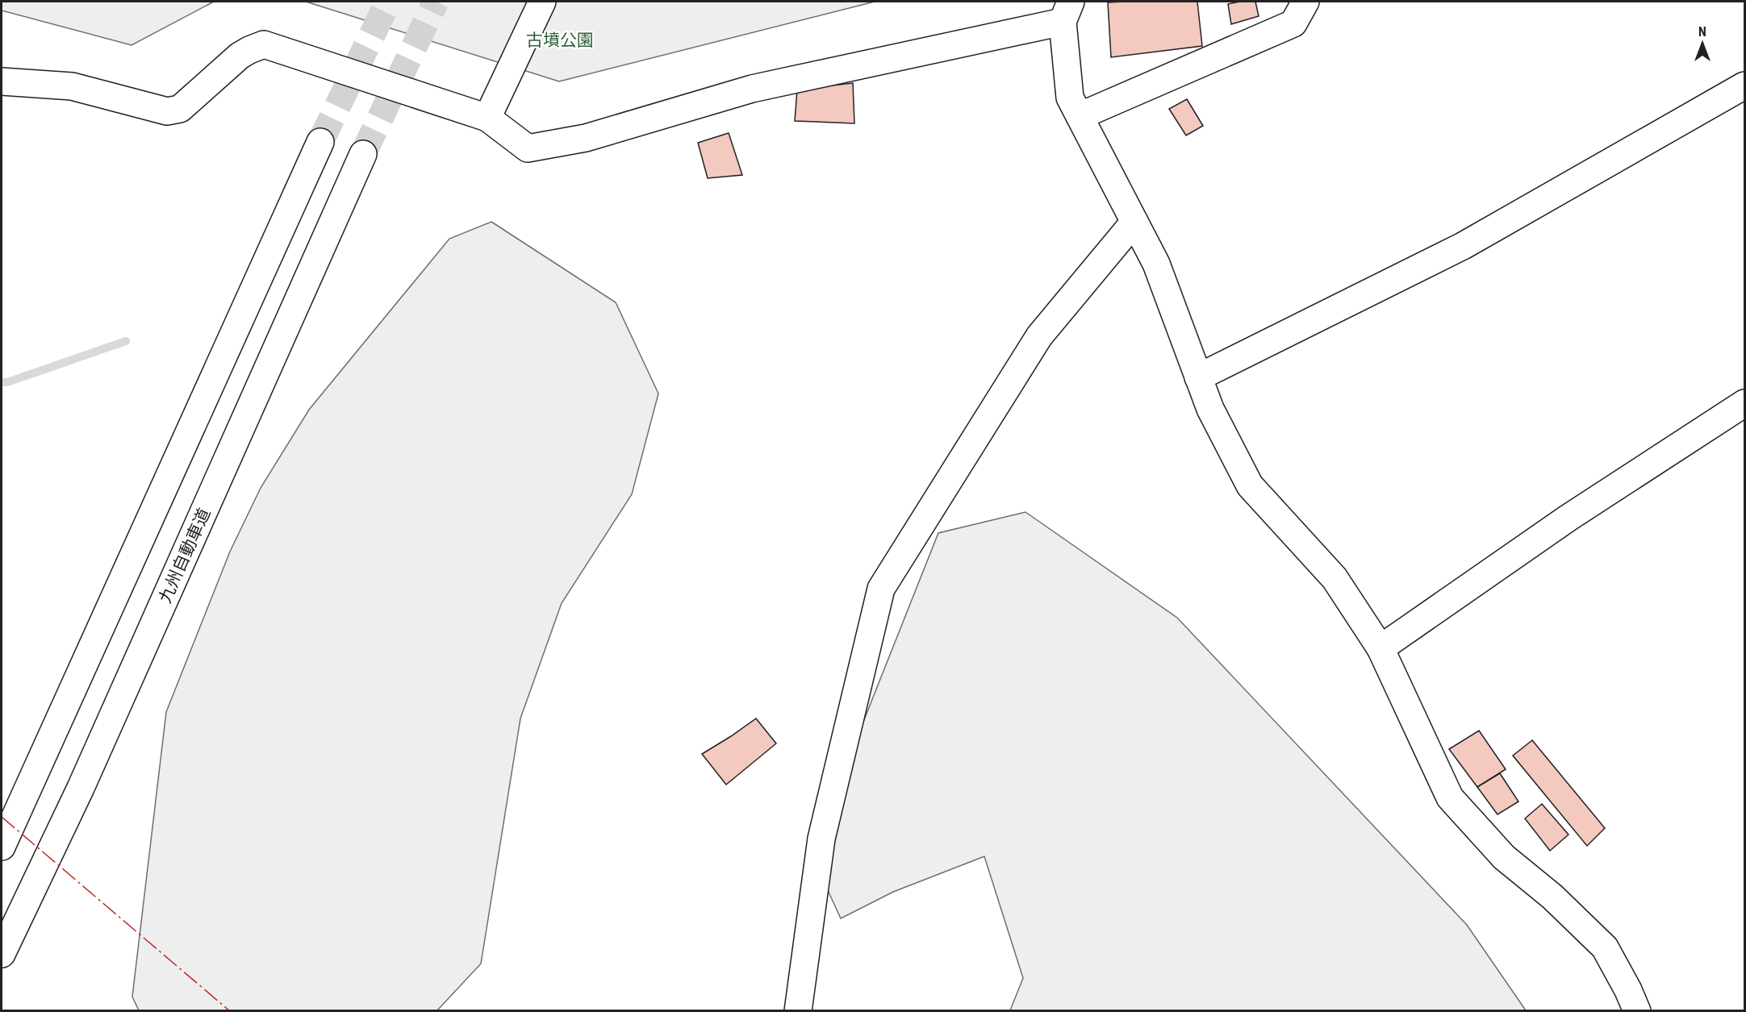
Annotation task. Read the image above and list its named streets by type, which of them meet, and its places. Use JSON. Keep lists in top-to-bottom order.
{
  "streets": {
    "main road": ["九州自動車道"]
  },
  "parks": ["古墳公園"],
  "north": "top"
}
